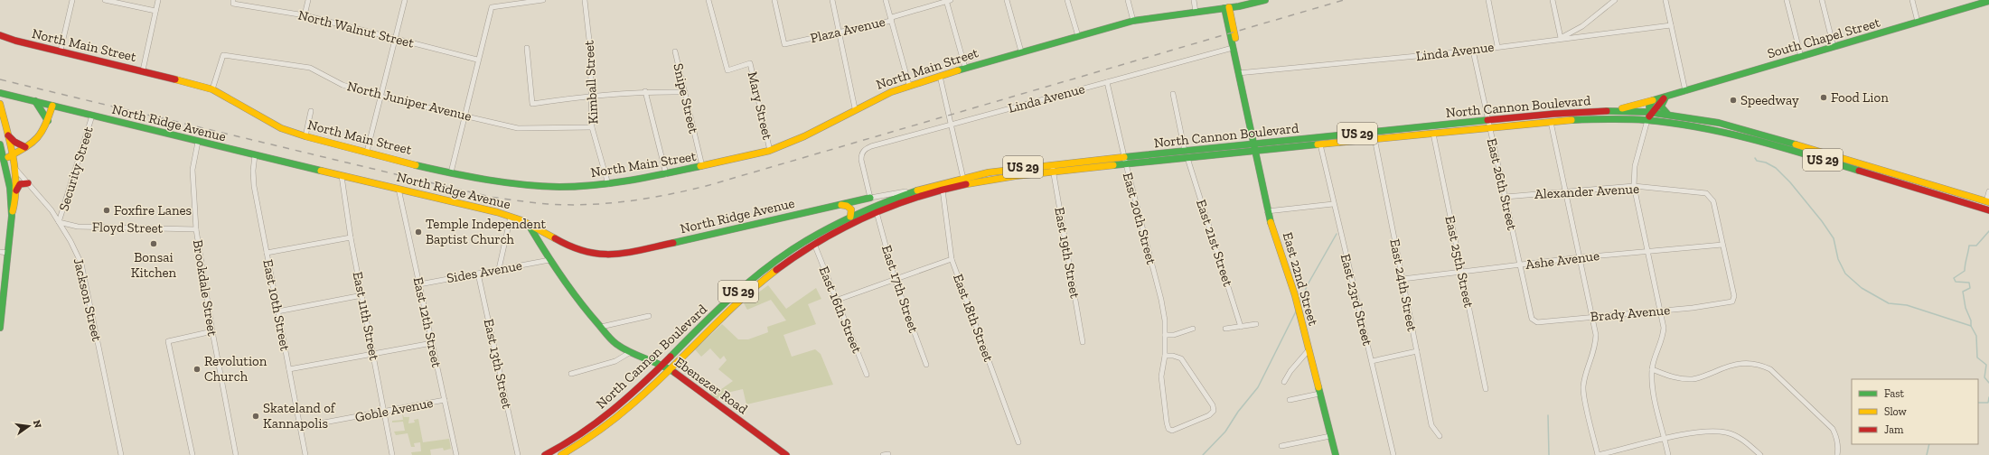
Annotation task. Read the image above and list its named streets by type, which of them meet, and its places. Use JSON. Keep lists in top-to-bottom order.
{
  "streets": {
    "main road": [
      "South Chapel Street",
      "North Main Street",
      "North Cannon Boulevard",
      "North Ridge Avenue",
      "US 29",
      "East 22nd Street",
      "Ebenezer Road"
    ],
    "street": [
      "North Walnut Street",
      "Plaza Avenue",
      "Linda Avenue",
      "Kimball Street",
      "Snipe Street",
      "North Juniper Avenue",
      "Mary Street",
      "Security Street",
      "East 26th Street",
      "Alexander Avenue",
      "East 20th Street",
      "Floyd Street",
      "East 21st Street",
      "East 19th Street",
      "Ashe Avenue",
      "East 25th Street",
      "Sides Avenue",
      "East 24th Street",
      "Brookdale Street",
      "East 17th Street",
      "Jackson Street",
      "East 23rd Street",
      "East 10th Street",
      "East 16th Street",
      "Brady Avenue",
      "East 11th Street",
      "East 18th Street",
      "East 12th Street",
      "East 13th Street",
      "Goble Avenue"
    ]
  },
  "crossings": [
    ["South Chapel Street", "North Cannon Boulevard"],
    ["North Main Street", "Kimball Street"],
    ["North Main Street", "Snipe Street"],
    ["North Main Street", "North Juniper Avenue"],
    ["North Main Street", "Mary Street"],
    ["North Main Street", "East 22nd Street"],
    ["Linda Avenue", "North Ridge Avenue"],
    ["Linda Avenue", "East 26th Street"],
    ["Linda Avenue", "East 20th Street"],
    ["Linda Avenue", "East 22nd Street"],
    ["Kimball Street", "North Juniper Avenue"],
    ["North Cannon Boulevard", "North Ridge Avenue"],
    ["North Cannon Boulevard", "East 26th Street"],
    ["North Cannon Boulevard", "East 20th Street"],
    ["North Cannon Boulevard", "East 21st Street"],
    ["North Cannon Boulevard", "East 19th Street"],
    ["North Cannon Boulevard", "East 25th Street"],
    ["North Cannon Boulevard", "East 22nd Street"],
    ["North Cannon Boulevard", "East 24th Street"],
    ["North Cannon Boulevard", "East 17th Street"],
    ["North Cannon Boulevard", "East 23rd Street"],
    ["North Cannon Boulevard", "East 16th Street"],
    ["North Cannon Boulevard", "East 18th Street"],
    ["North Cannon Boulevard", "Ebenezer Road"],
    ["North Ridge Avenue", "Security Street"],
    ["North Ridge Avenue", "Brookdale Street"],
    ["North Ridge Avenue", "East 10th Street"],
    ["North Ridge Avenue", "East 11th Street"],
    ["North Ridge Avenue", "East 12th Street"],
    ["North Ridge Avenue", "Ebenezer Road"],
    ["Security Street", "Floyd Street"],
    ["Security Street", "Jackson Street"],
    ["East 26th Street", "Alexander Avenue"],
    ["East 26th Street", "Ashe Avenue"],
    ["East 26th Street", "Brady Avenue"],
    ["Alexander Avenue", "Ashe Avenue"],
    ["Alexander Avenue", "Brady Avenue"],
    ["Floyd Street", "Brookdale Street"],
    ["Floyd Street", "Jackson Street"],
    ["Ashe Avenue", "East 25th Street"],
    ["Ashe Avenue", "East 24th Street"],
    ["Ashe Avenue", "Brady Avenue"],
    ["Sides Avenue", "East 12th Street"],
    ["Sides Avenue", "East 13th Street"],
    ["Sides Avenue", "Ebenezer Road"],
    ["East 10th Street", "Goble Avenue"],
    ["East 11th Street", "Goble Avenue"],
    ["East 12th Street", "Goble Avenue"]
  ],
  "places": [
    "Food Lion",
    "Speedway",
    "Foxfire Lanes",
    "Temple Independent Baptist Church",
    "Bonsai Kitchen",
    "Revolution Church",
    "Skateland of Kannapolis"
  ],
  "legend": ["Fast", "Slow", "Jam"],
  "north": "right"
}
